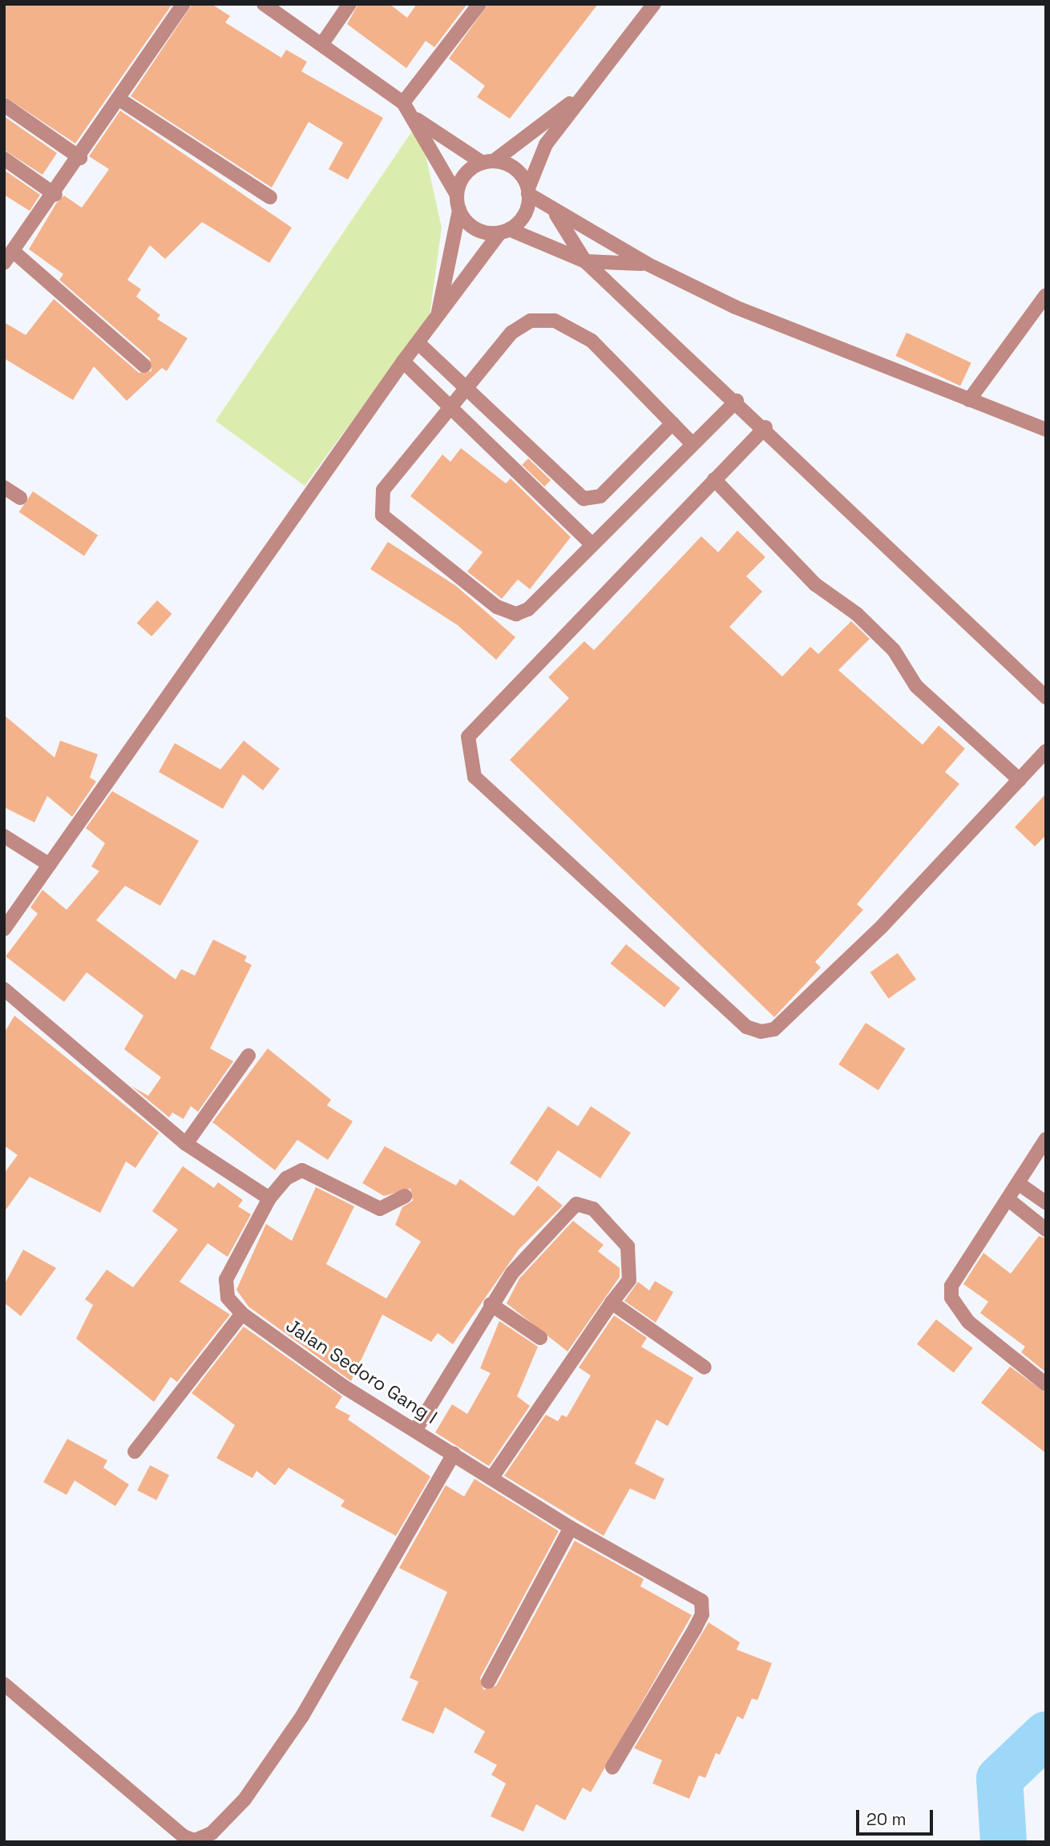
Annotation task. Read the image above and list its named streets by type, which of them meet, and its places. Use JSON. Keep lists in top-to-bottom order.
{
  "streets": {
    "street": ["Jalan Sedoro Gang I"]
  },
  "scale_bar": "20 m"
}
